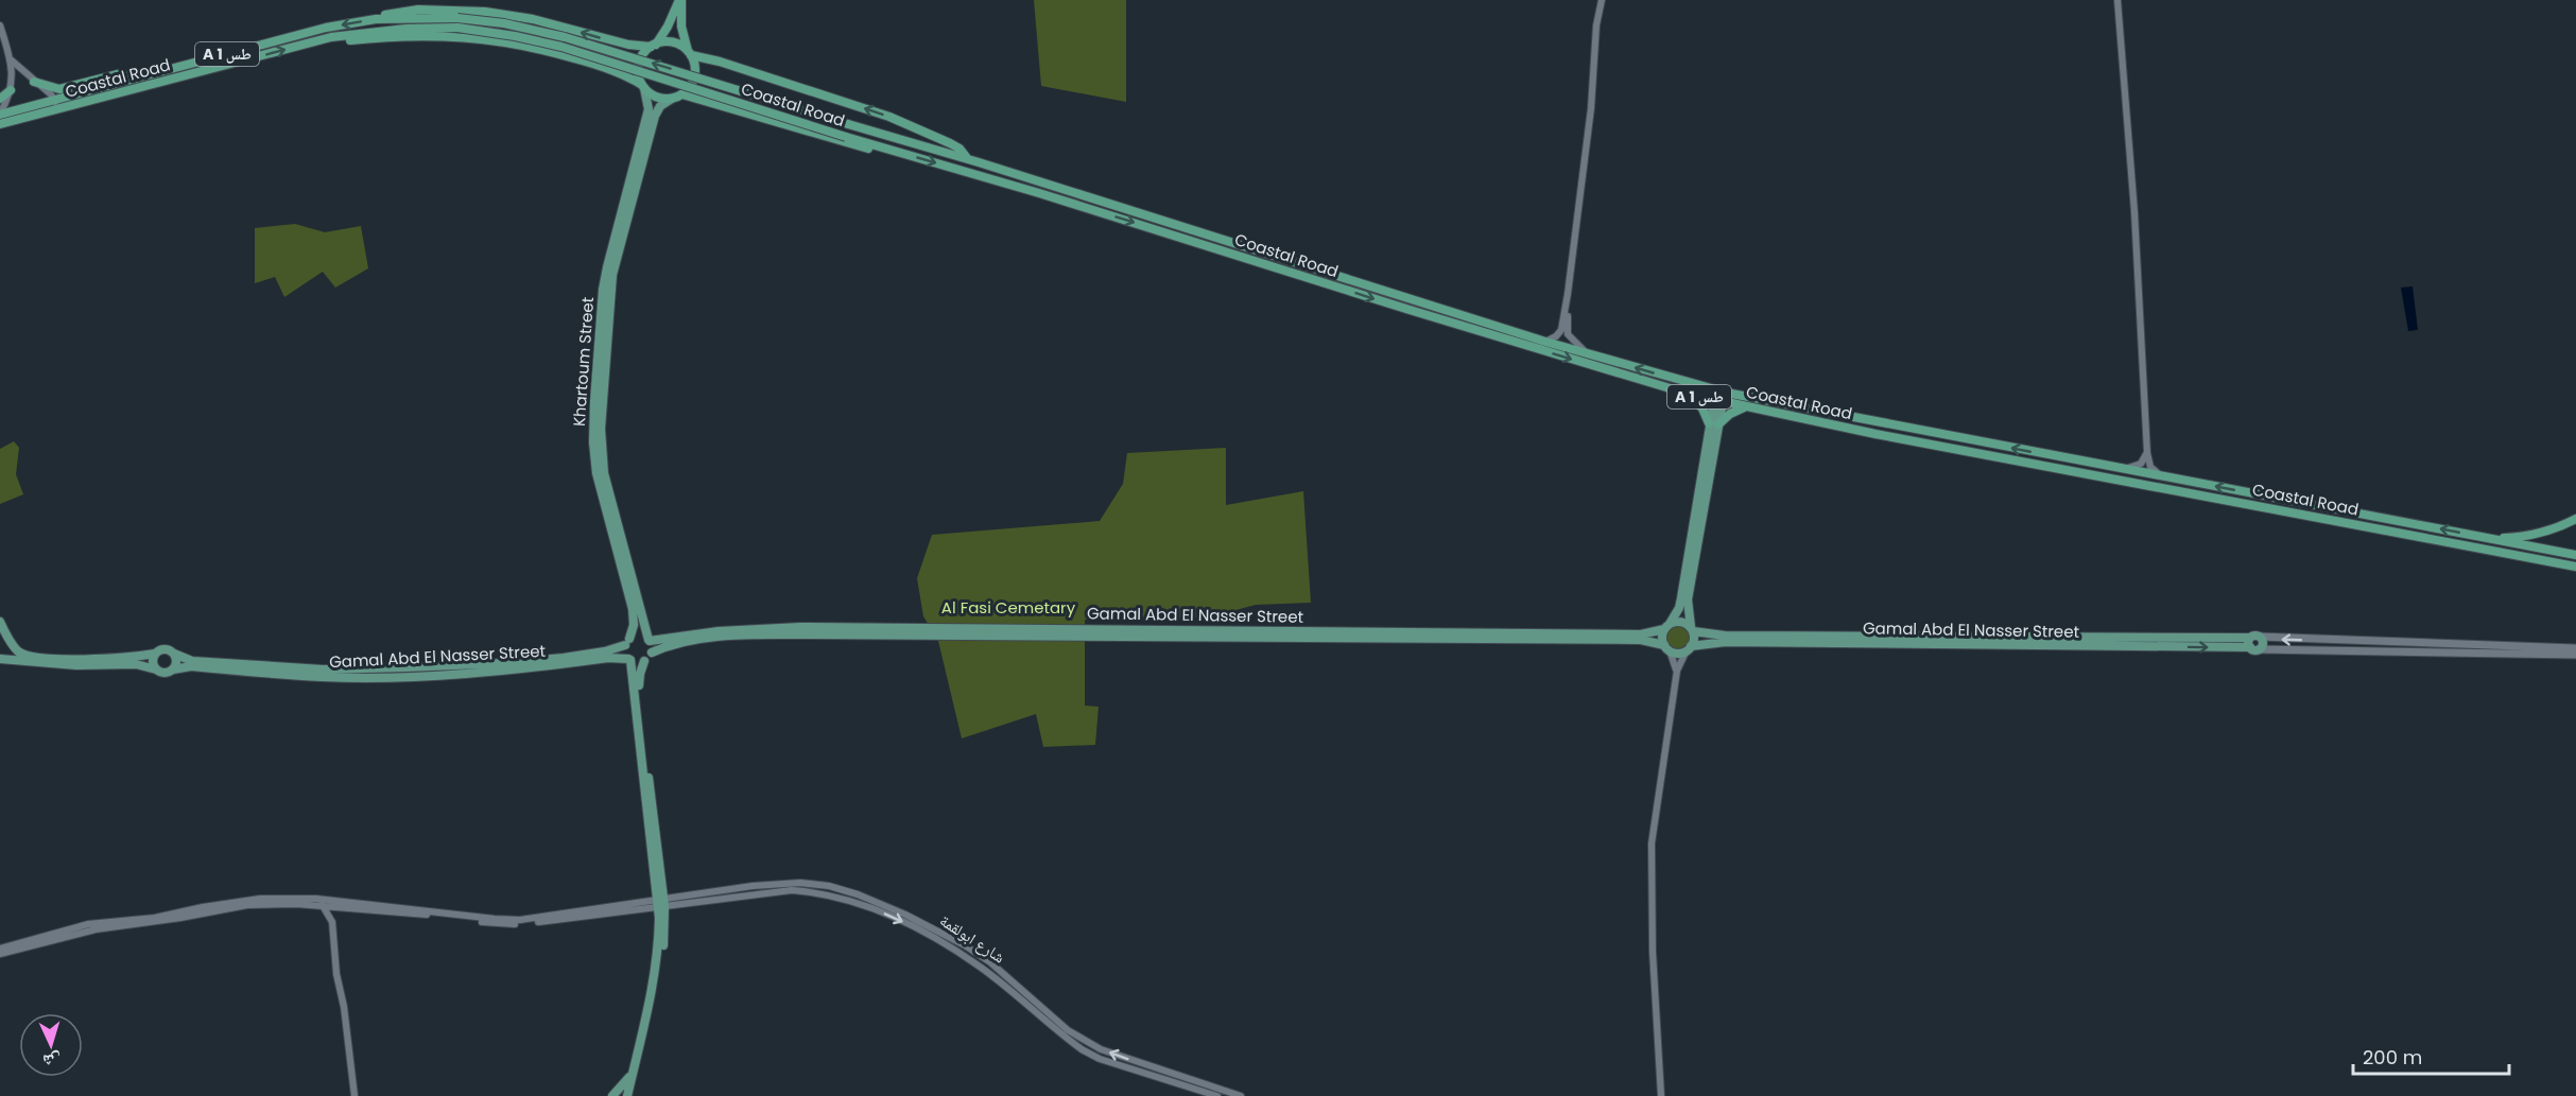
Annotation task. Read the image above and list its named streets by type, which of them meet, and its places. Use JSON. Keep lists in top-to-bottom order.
{
  "streets": {
    "highway": ["A 1 طس", "Coastal Road"],
    "main road": ["Khartoum Street", "Gamal Abd El Nasser Street"],
    "street": ["شارع ابولقمة"]
  },
  "crossings": [
    ["Khartoum Street", "Gamal Abd El Nasser Street"]
  ],
  "parks": ["Al Fasi Cemetary"],
  "scale_bar": "200 m",
  "north": "bottom"
}
